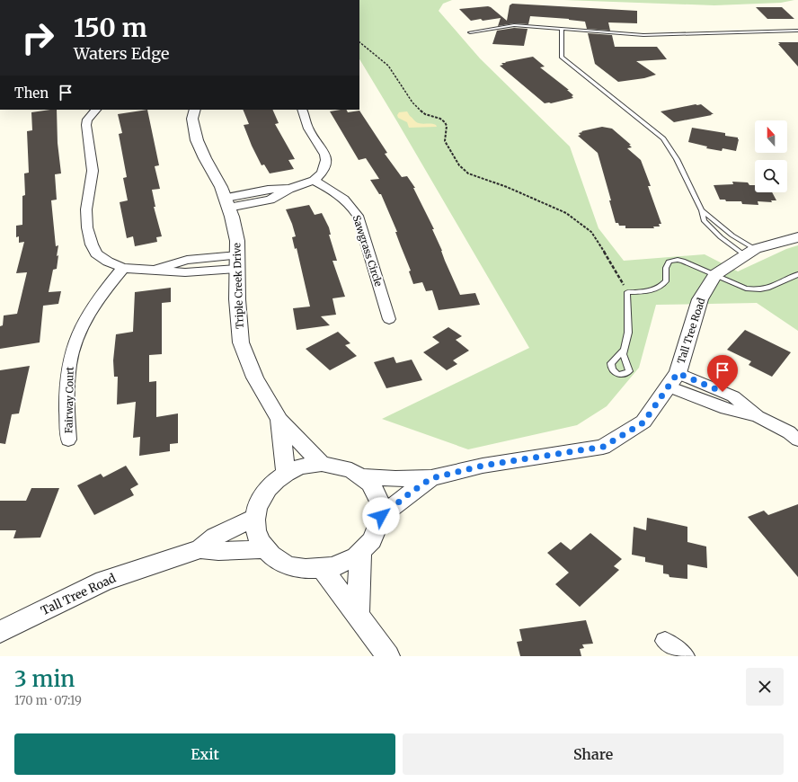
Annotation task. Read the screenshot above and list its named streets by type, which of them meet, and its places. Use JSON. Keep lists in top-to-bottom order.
{
  "streets": {
    "street": [
      "Sawgrass Circle",
      "Triple Creek Drive",
      "Tall Tree Road",
      "Fairway Court"
    ]
  },
  "crossings": [
    ["Triple Creek Drive", "Tall Tree Road"]
  ],
  "north": "top",
  "page": {
    "turn": ["150 m", "Waters Edge"],
    "then": "Then",
    "heading": ["3 min", "170 m · 07:19"],
    "buttons": ["Exit", "Share"]
  }
}
